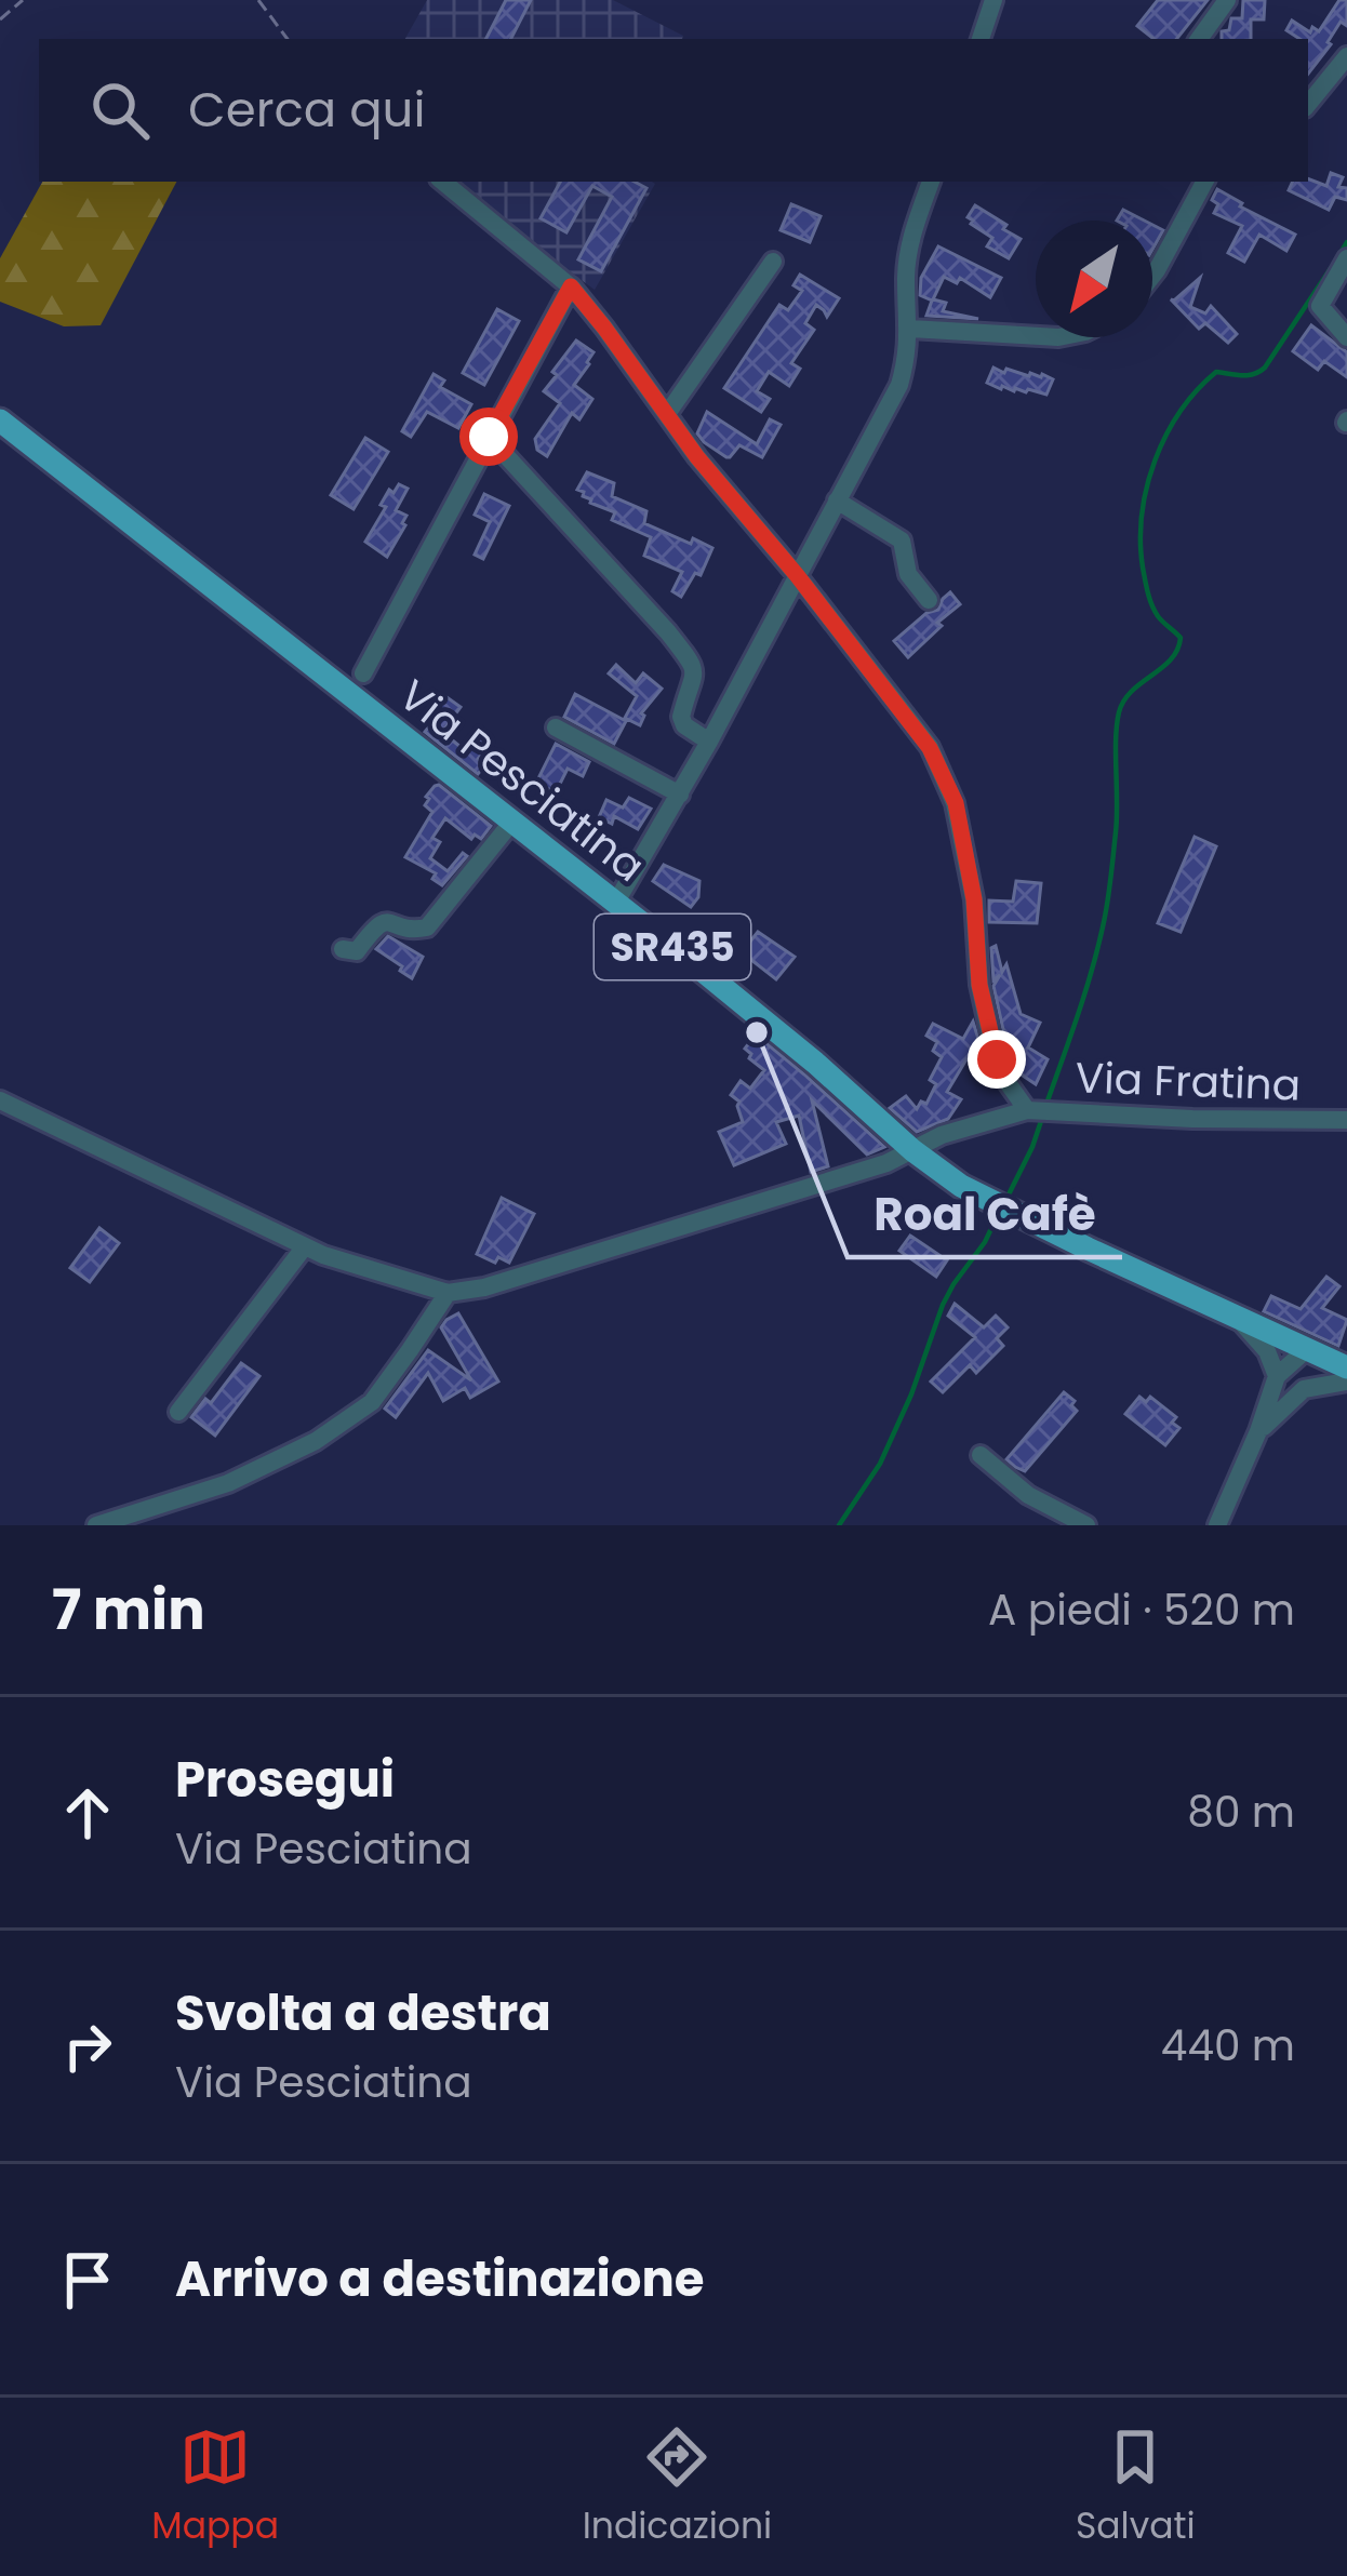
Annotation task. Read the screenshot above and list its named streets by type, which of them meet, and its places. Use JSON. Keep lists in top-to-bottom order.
{
  "streets": {
    "main road": ["Via Pesciatina", "SR435"],
    "street": ["Via Fratina"]
  },
  "crossings": [
    ["Via Pesciatina", "Via Fratina"]
  ],
  "places": ["Roal Cafè"],
  "north": "bottom left",
  "page": {
    "search": "Cerca qui",
    "heading": ["7 min", "A piedi · 520 m"],
    "list": [
      ["Prosegui", "Via Pesciatina", "80 m"],
      ["Svolta a destra", "Via Pesciatina", "440 m"],
      "Arrivo a destinazione"
    ],
    "nav": ["Mappa", "Indicazioni", "Salvati"]
  }
}
